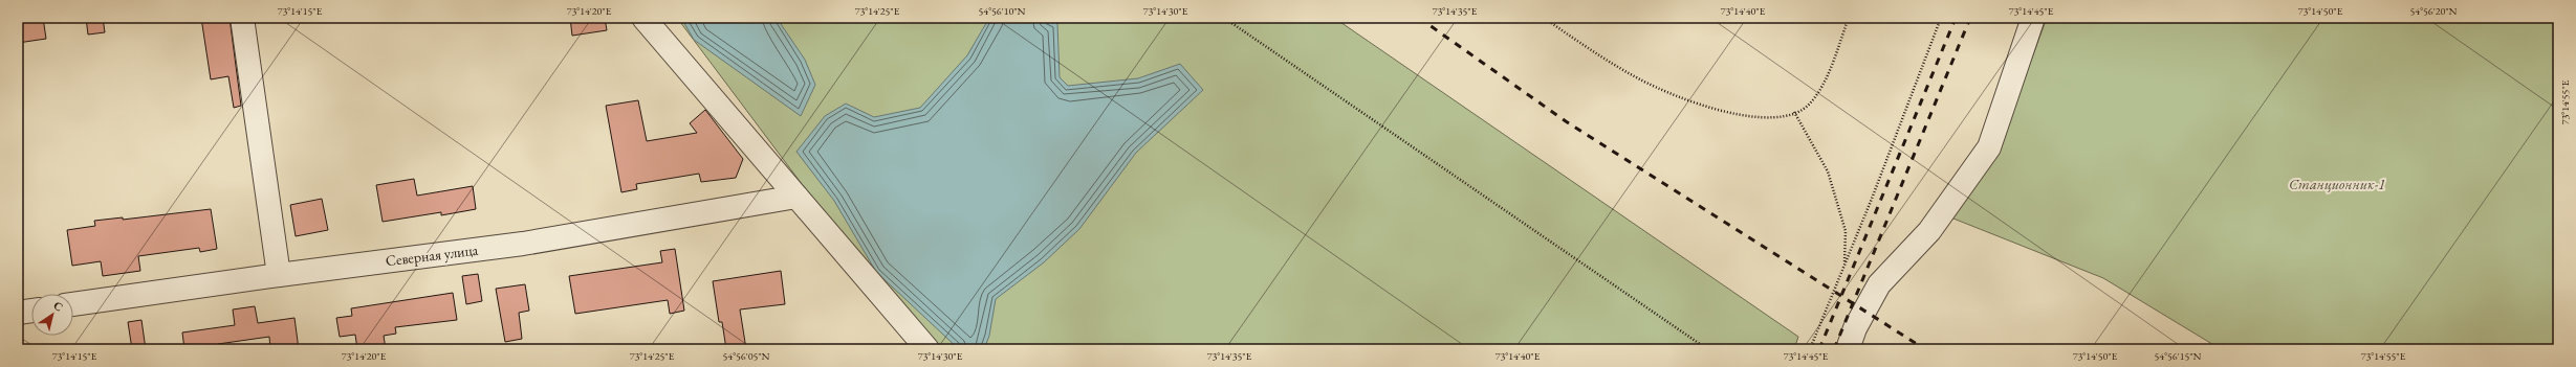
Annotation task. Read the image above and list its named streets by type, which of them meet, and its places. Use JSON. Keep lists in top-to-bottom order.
{
  "streets": {
    "street": ["Северная улица"]
  },
  "parks": ["Станционник-1"],
  "north": "top right",
  "coordinates": [
    "73°14'15\"E",
    "73°14'20\"E",
    "73°14'25\"E",
    "54°56'10\"N",
    "73°14'30\"E",
    "73°14'35\"E",
    "73°14'40\"E",
    "73°14'45\"E",
    "73°14'50\"E",
    "54°56'20\"N",
    "73°14'55\"E",
    "54°56'05\"N",
    "54°56'15\"N"
  ]
}
